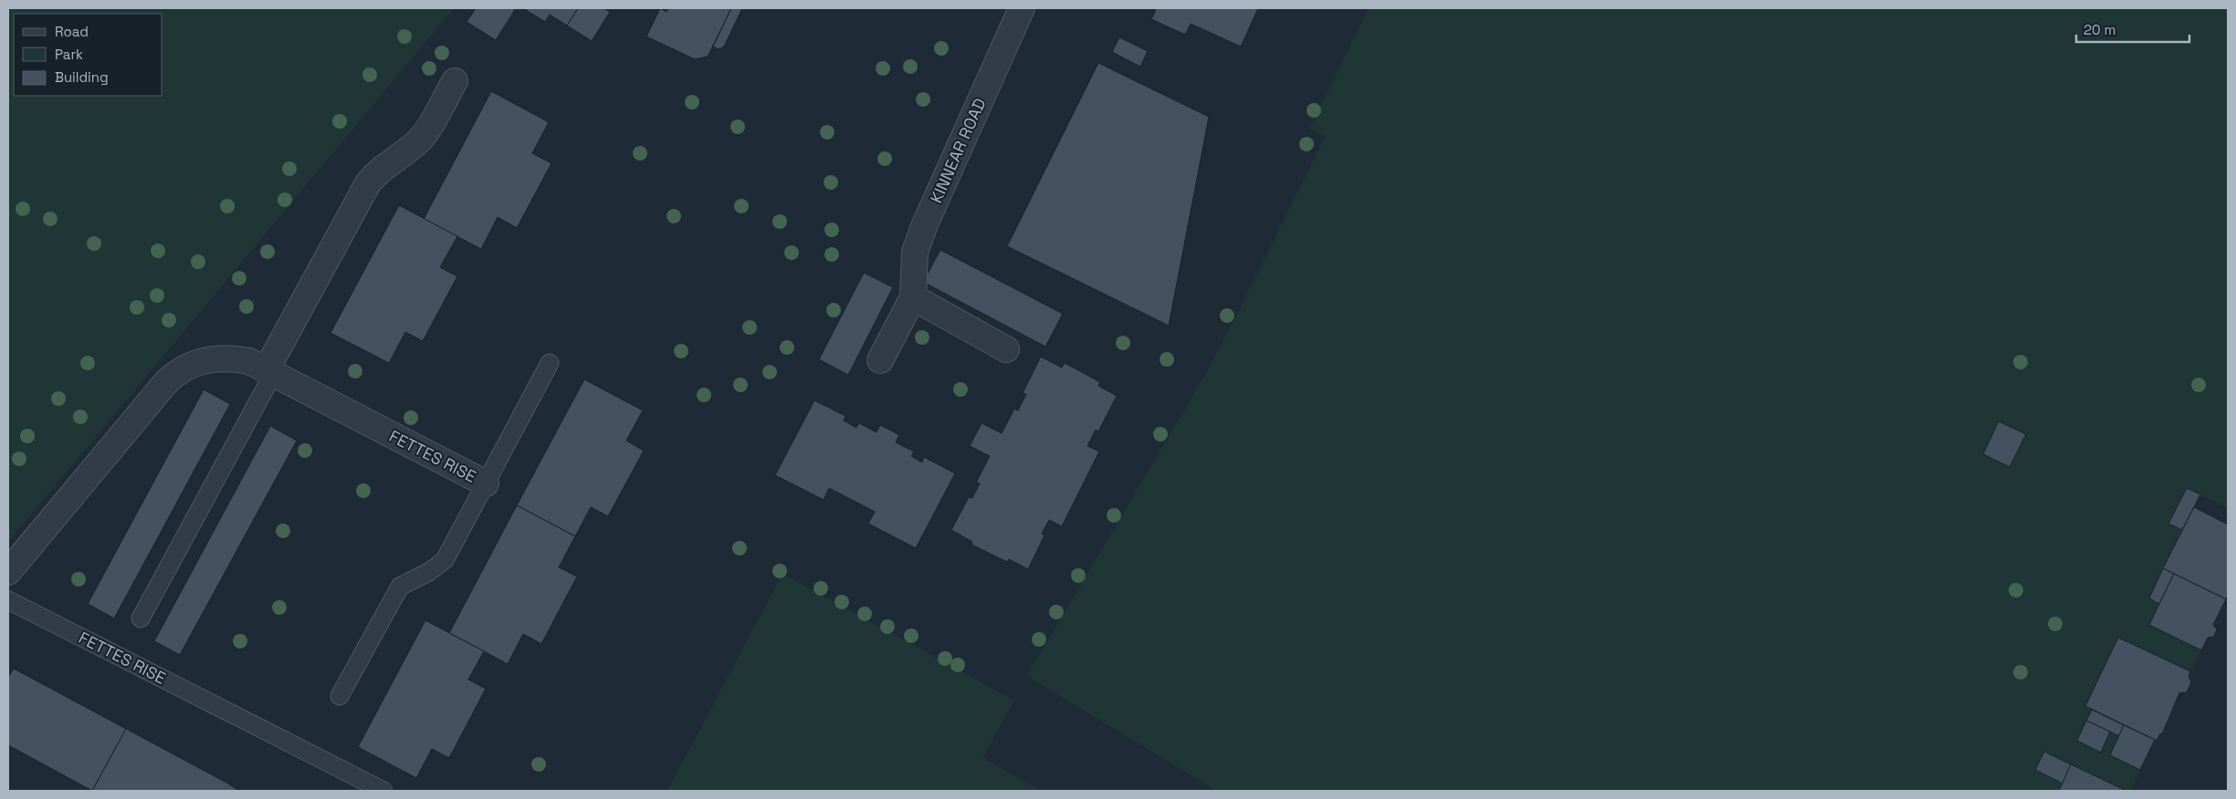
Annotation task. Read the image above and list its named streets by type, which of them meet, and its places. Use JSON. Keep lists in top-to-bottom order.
{
  "streets": {
    "street": ["KINNEAR ROAD", "FETTES RISE"]
  },
  "legend": ["Road", "Park", "Building"],
  "scale_bar": "20 m"
}
